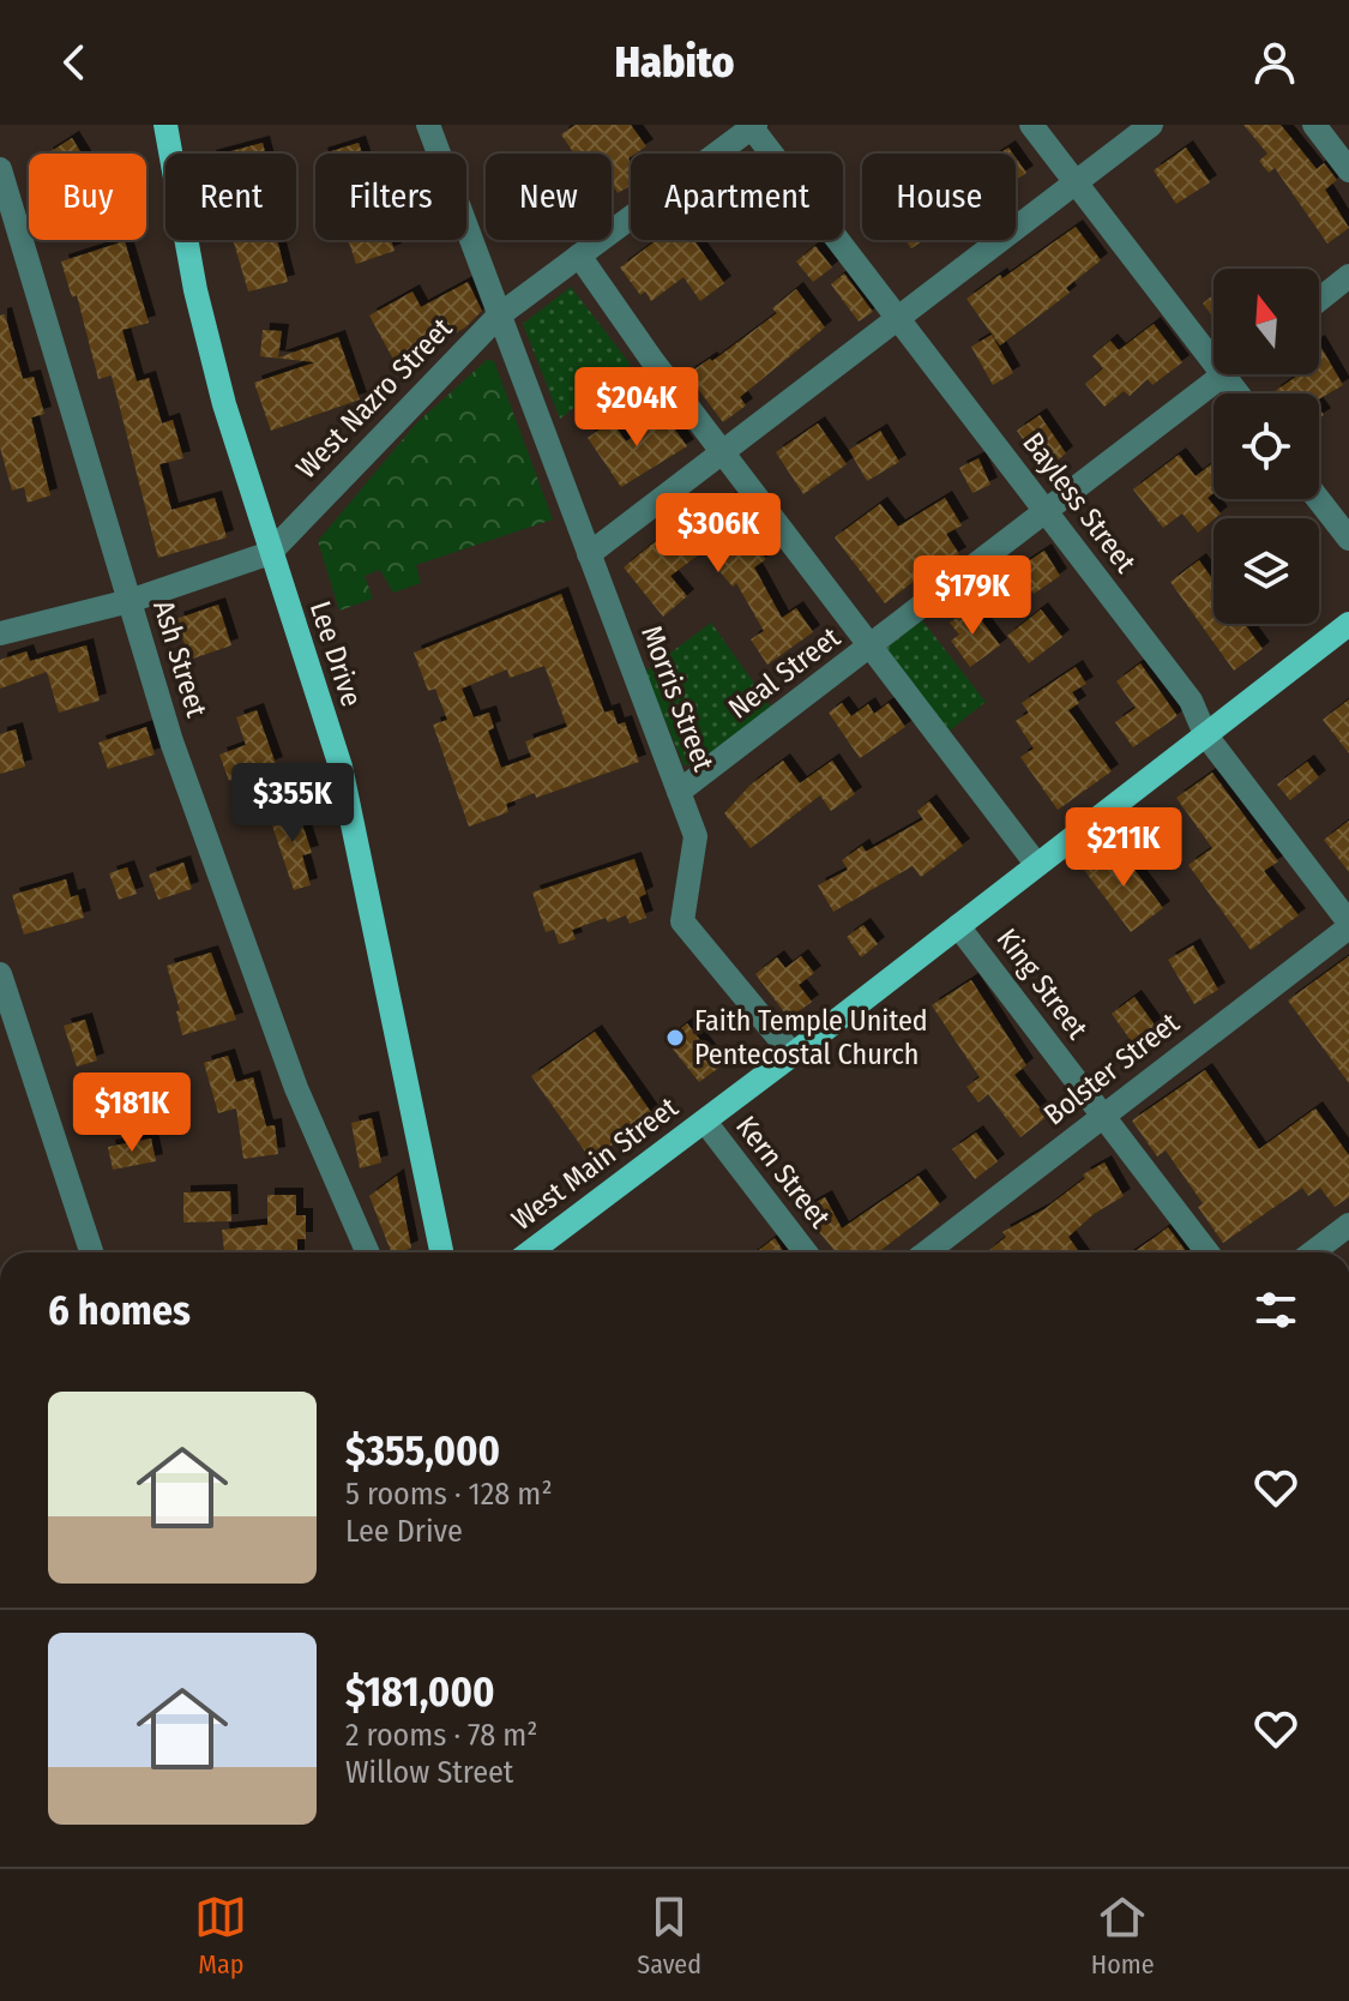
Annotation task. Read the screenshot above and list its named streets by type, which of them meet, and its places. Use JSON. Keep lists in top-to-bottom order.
{
  "streets": {
    "main road": ["Lee Drive", "West Main Street"],
    "street": [
      "West Nazro Street",
      "Bayless Street",
      "Ash Street",
      "Neal Street",
      "Morris Street",
      "King Street",
      "Bolster Street",
      "Kern Street"
    ]
  },
  "crossings": [
    ["West Nazro Street", "Bayless Street"],
    ["West Nazro Street", "Lee Drive"],
    ["West Nazro Street", "Ash Street"],
    ["West Nazro Street", "Morris Street"],
    ["Bayless Street", "Neal Street"],
    ["Bayless Street", "Bolster Street"],
    ["Bayless Street", "West Main Street"],
    ["Neal Street", "Morris Street"],
    ["Morris Street", "West Main Street"],
    ["King Street", "Bolster Street"],
    ["King Street", "West Main Street"],
    ["West Main Street", "Kern Street"]
  ],
  "places": ["Faith Temple United Pentecostal Church"],
  "north": "top",
  "page": {
    "header": "Habito",
    "chip": [
      "Buy",
      "Rent",
      "Filters",
      "New",
      "Apartment",
      "House"
    ],
    "price": [
      "$204K",
      "$306K",
      "$179K",
      "$355K",
      "$211K",
      "$181K"
    ],
    "heading": "6 homes",
    "list": [
      {
        "name": "$355,000",
        "note": "5 rooms · 128 m² · Lee Drive"
      },
      {
        "name": "$181,000",
        "note": "2 rooms · 78 m² · Willow Street"
      }
    ],
    "tabs": ["Map", "Saved", "Home"]
  }
}
